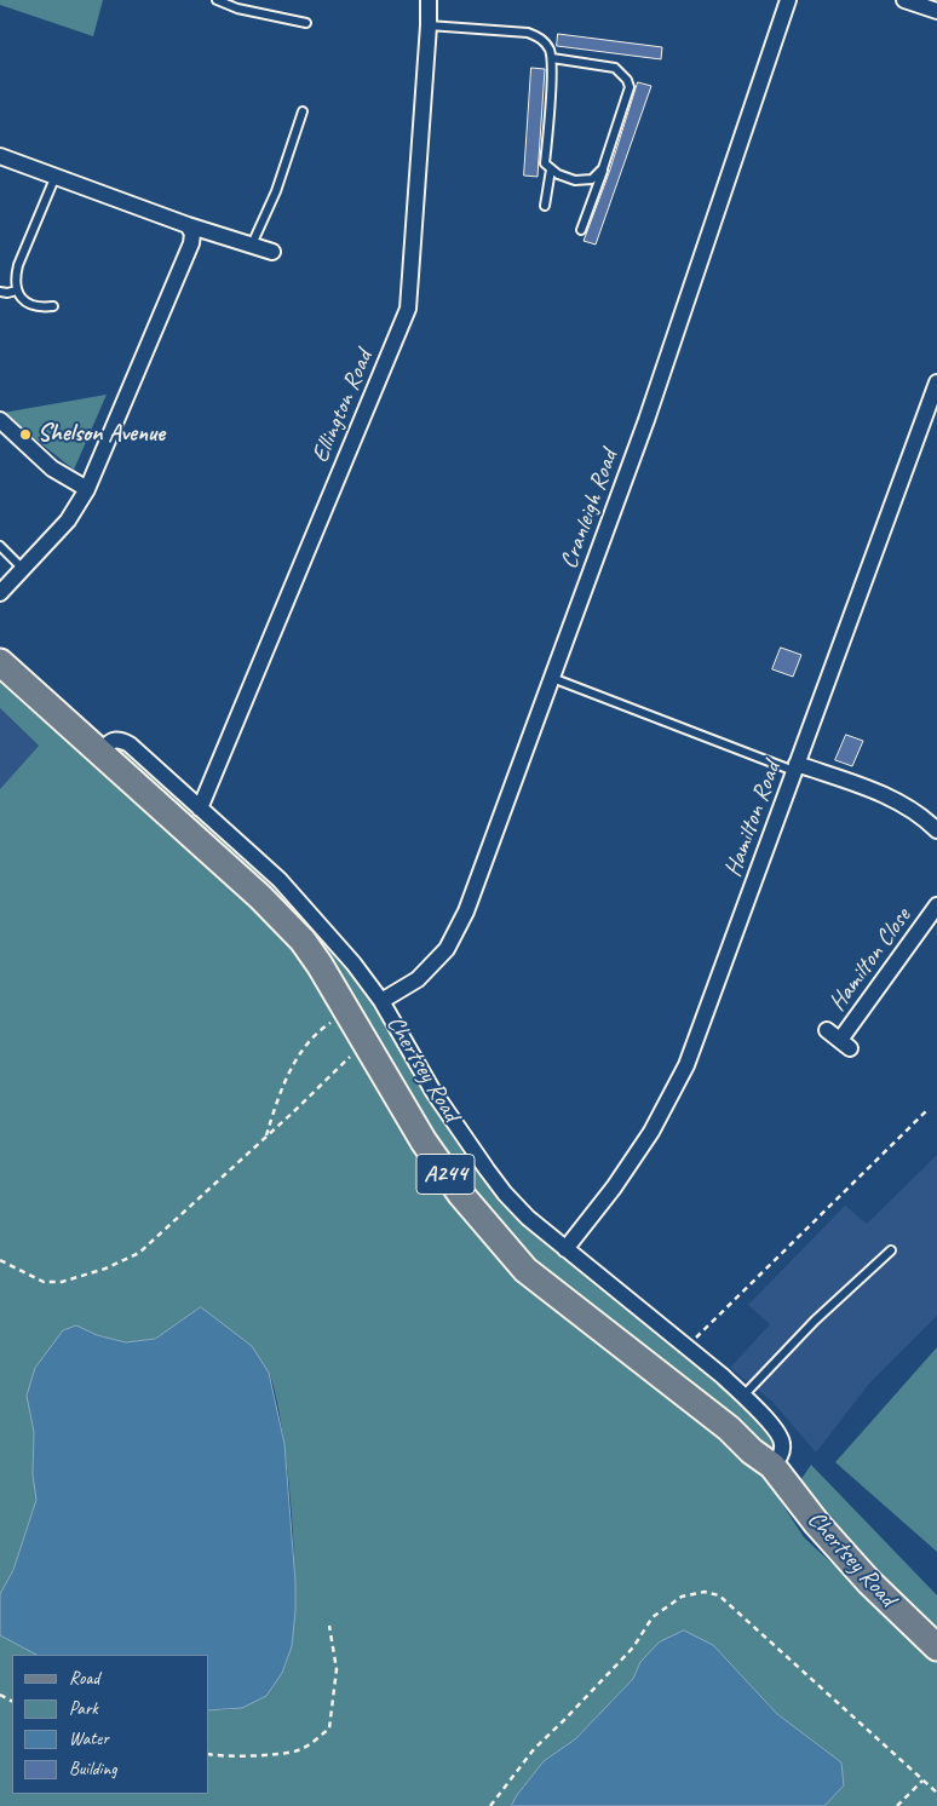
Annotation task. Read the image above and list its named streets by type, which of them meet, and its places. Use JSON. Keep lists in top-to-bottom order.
{
  "streets": {
    "main road": ["Chertsey Road", "A244"],
    "street": [
      "Ellington Road",
      "Cranleigh Road",
      "Hamilton Road",
      "Hamilton Close"
    ]
  },
  "crossings": [
    ["Ellington Road", "Chertsey Road"],
    ["Cranleigh Road", "Chertsey Road"],
    ["Hamilton Road", "Chertsey Road"]
  ],
  "places": ["Shelson Avenue"],
  "legend": [
    "Road",
    "Park",
    "Water",
    "Building"
  ]
}
